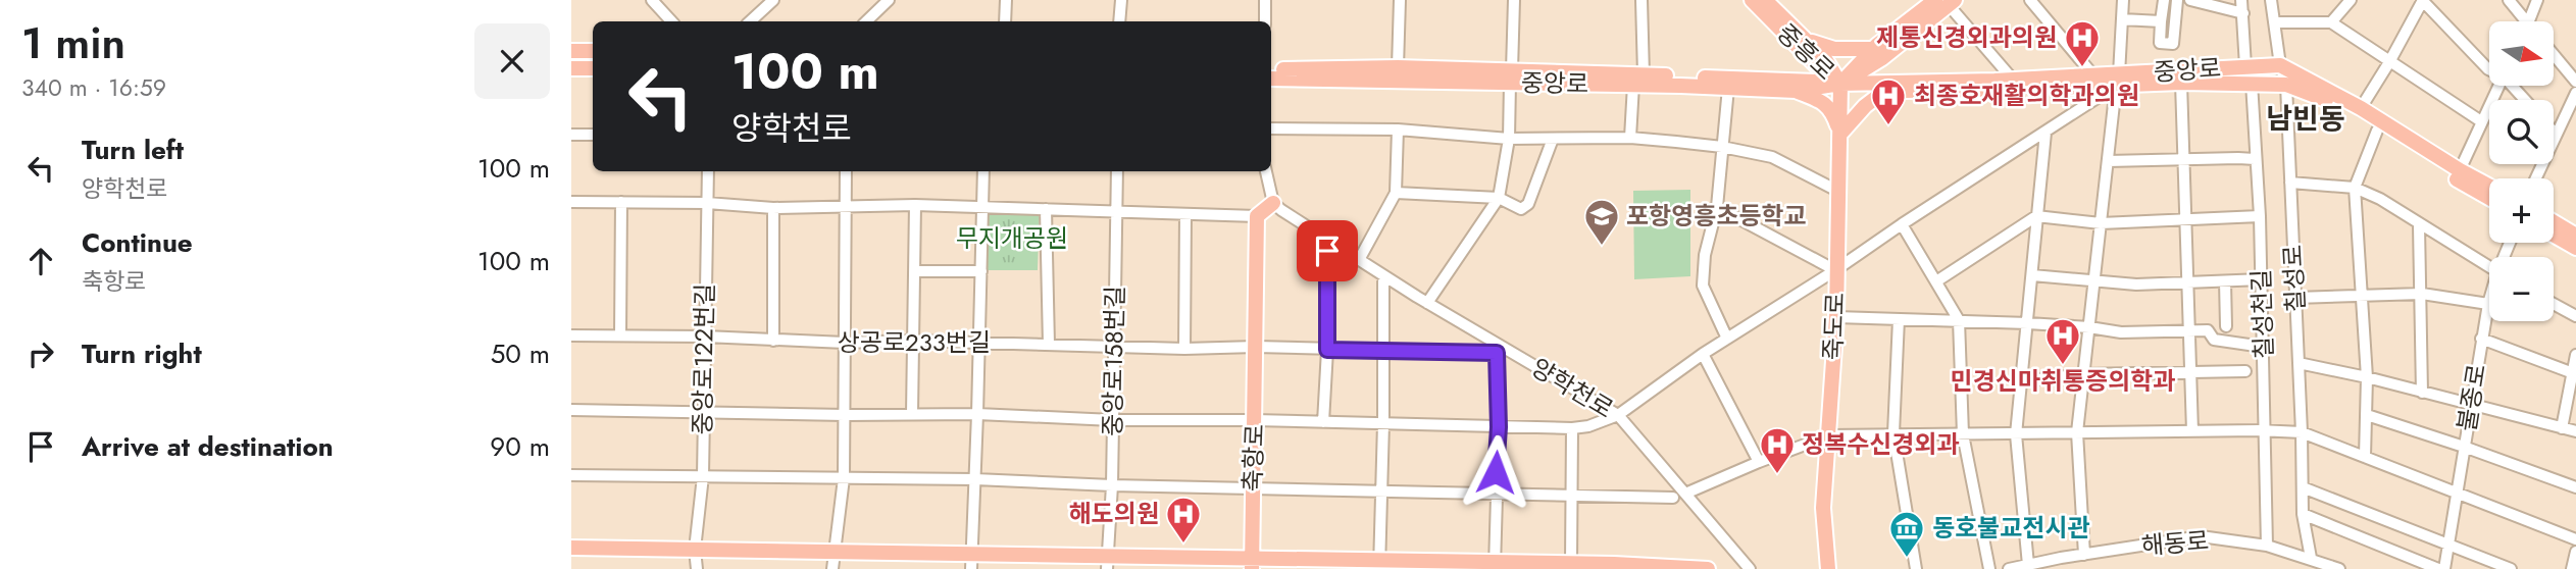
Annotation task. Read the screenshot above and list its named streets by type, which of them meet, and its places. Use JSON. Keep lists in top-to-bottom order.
{
  "streets": {
    "main road": [
      "중흥로",
      "중앙로",
      "죽도로",
      "축항로"
    ],
    "street": [
      "칠성로",
      "칠성천길",
      "상공로233번길",
      "중앙로122번길",
      "중앙로158번길",
      "양학천로",
      "불종로",
      "해동로"
    ]
  },
  "crossings": [
    ["중흥로", "중앙로"],
    ["중흥로", "죽도로"],
    ["중앙로", "칠성로"],
    ["중앙로", "칠성천길"],
    ["중앙로", "죽도로"],
    ["칠성로", "해동로"],
    ["칠성천길", "해동로"],
    ["상공로233번길", "중앙로122번길"],
    ["상공로233번길", "중앙로158번길"],
    ["상공로233번길", "축항로"]
  ],
  "districts": ["남빈동"],
  "parks": ["무지개공원"],
  "places": {
    "hospital": [
      "제통신경외과의원",
      "최종호재활의학과의원",
      "민경신마취통증의학과",
      "정복수신경외과",
      "해도의원"
    ],
    "school or university": ["포항영흥초등학교"],
    "museum": ["동호불교전시관"]
  },
  "north": "right",
  "page": {
    "heading": ["1 min", "340 m · 16:59"],
    "map_buttons": ["+", "−"],
    "turn": ["100 m", "양학천로"],
    "list": [
      {
        "name": "Turn left",
        "note": "양학천로",
        "value": "100 m"
      },
      {
        "name": "Continue",
        "note": "축항로",
        "value": "100 m"
      },
      {
        "name": "Turn right",
        "value": "50 m"
      },
      {
        "name": "Arrive at destination",
        "value": "90 m"
      }
    ]
  }
}
